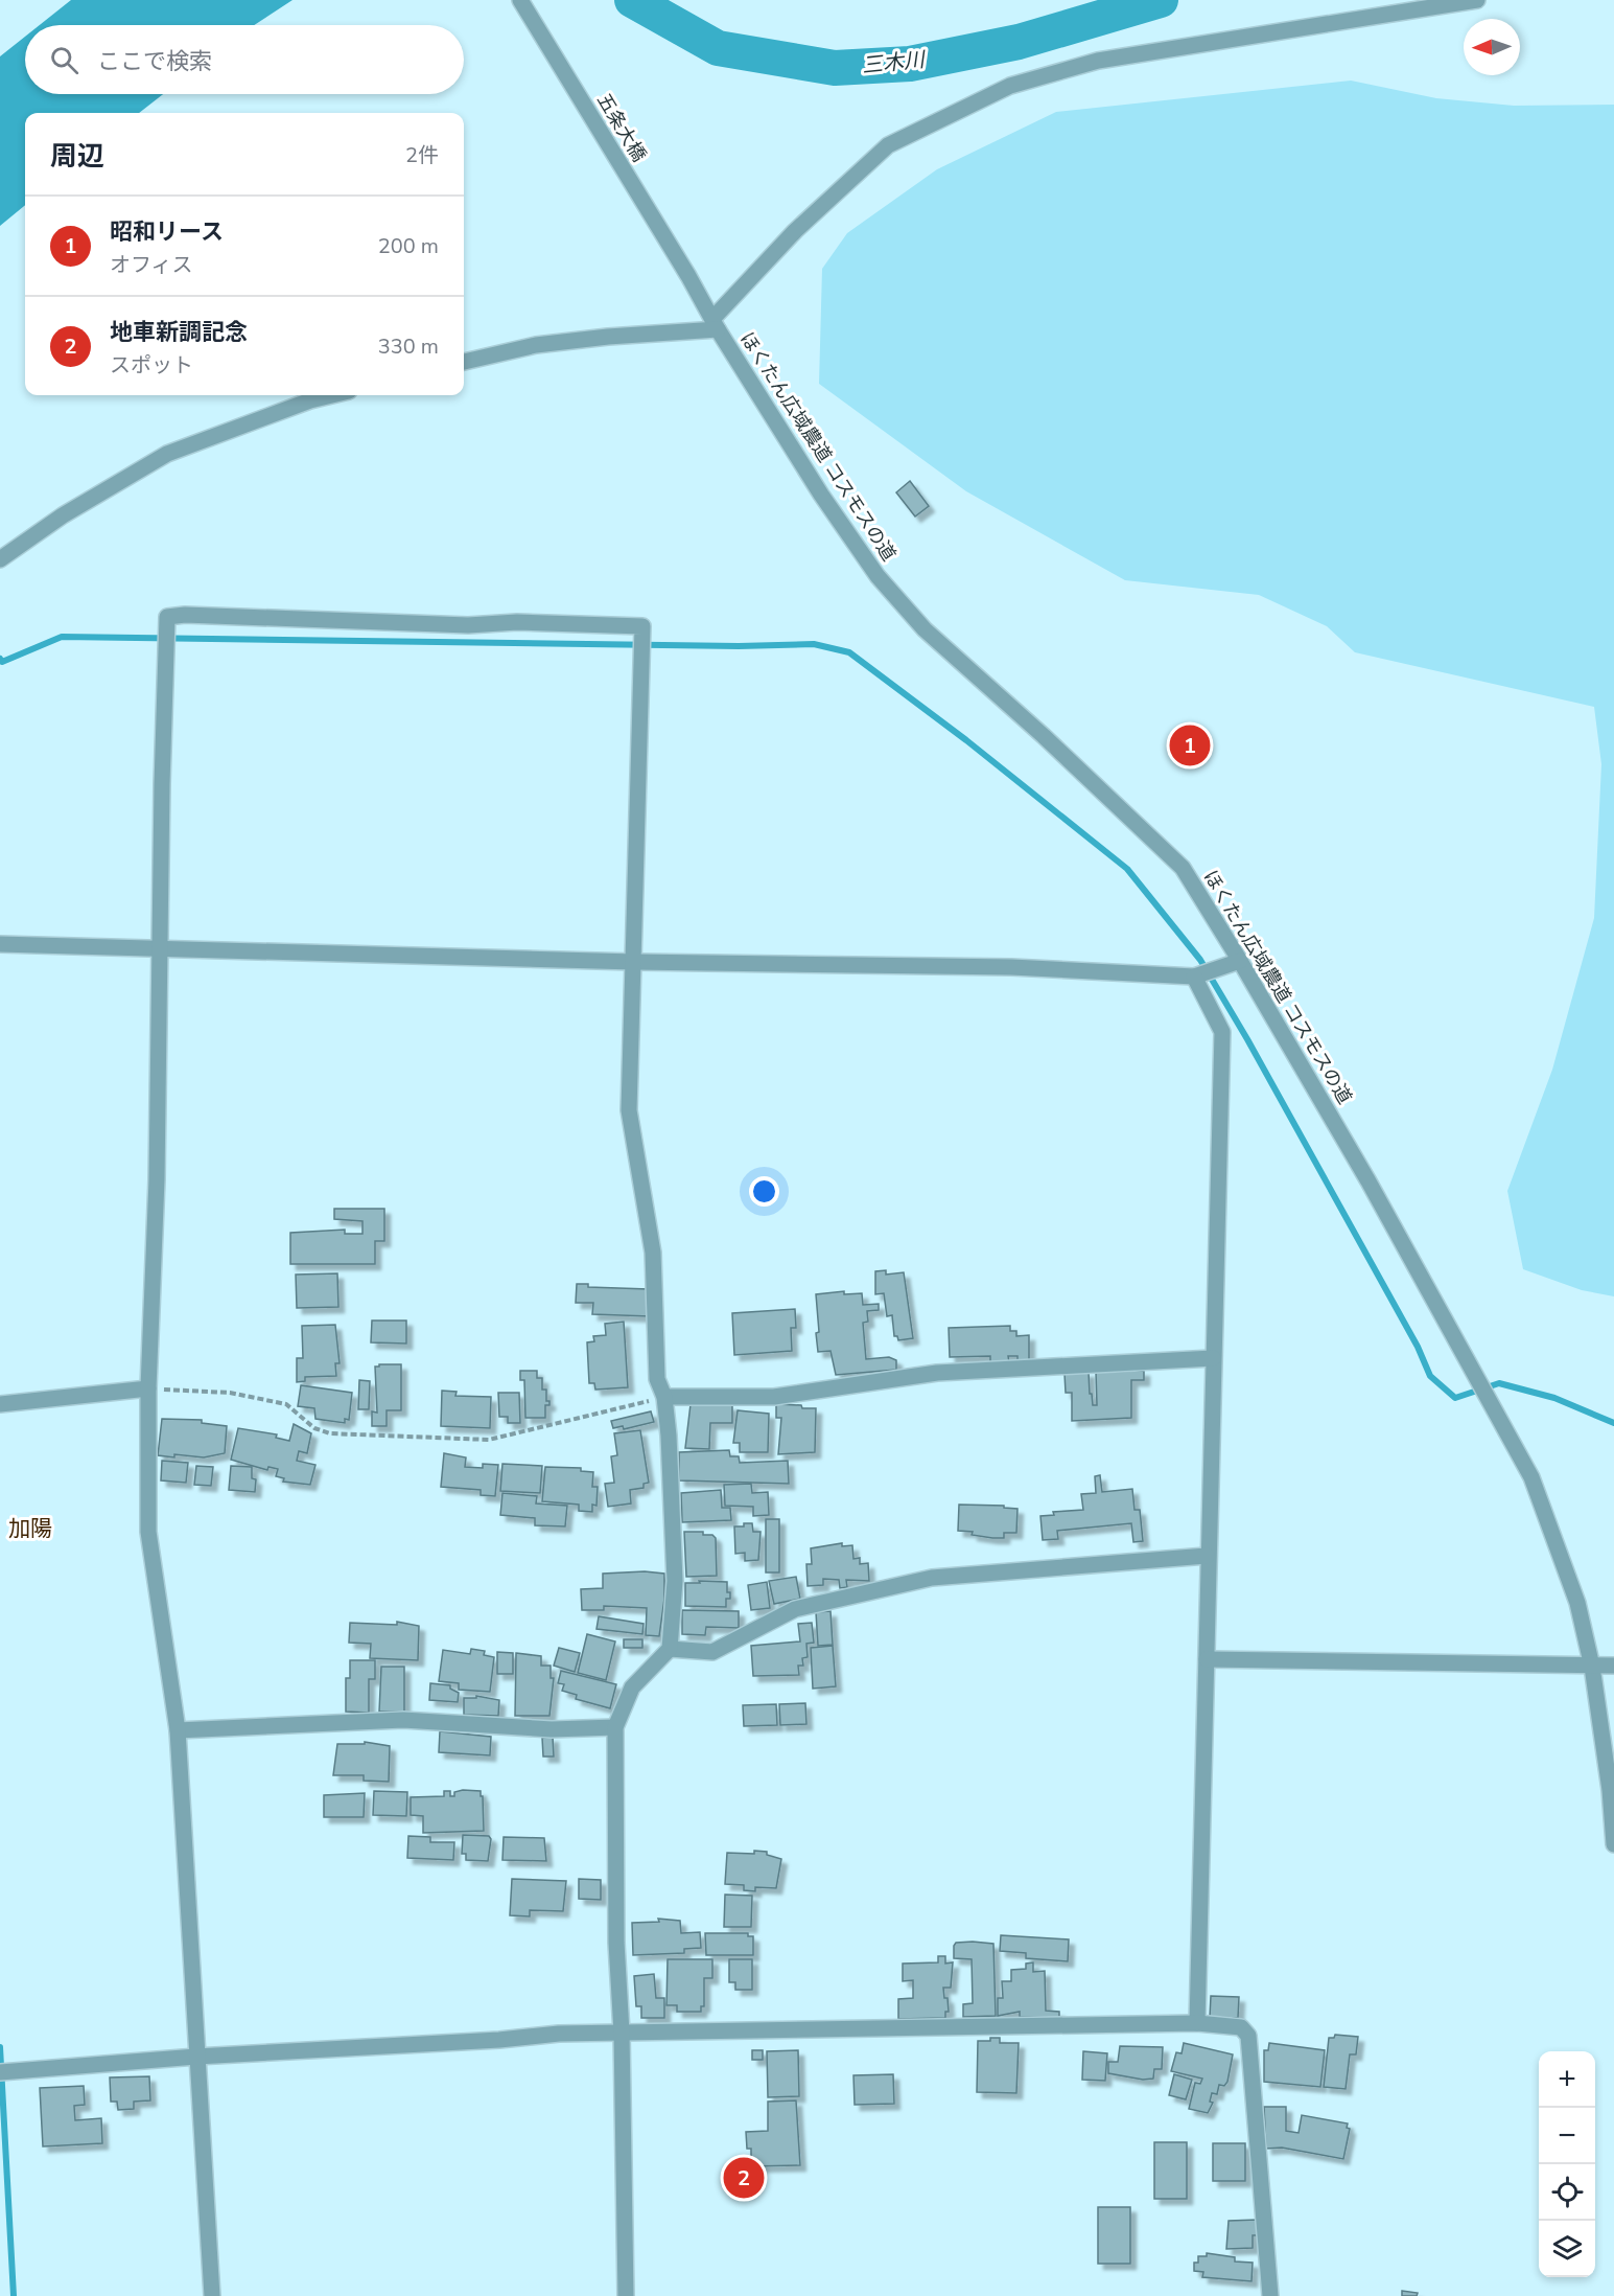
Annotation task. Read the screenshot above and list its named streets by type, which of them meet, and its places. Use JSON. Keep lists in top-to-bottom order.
{
  "streets": {
    "street": ["五条大橋", "ほくたん広域農道 コスモスの道"]
  },
  "crossings": [
    ["五条大橋", "ほくたん広域農道 コスモスの道"]
  ],
  "districts": ["加陽"],
  "water": ["三木川"],
  "north": "left",
  "page": {
    "search": "ここで検索",
    "heading": ["周辺", "2件"],
    "list": [
      {
        "mark": "1",
        "name": "昭和リース",
        "note": "オフィス",
        "value": "200 m"
      },
      {
        "mark": "2",
        "name": "地車新調記念",
        "note": "スポット",
        "value": "330 m"
      }
    ],
    "pins": ["1", "2"],
    "map_buttons": ["+", "−"]
  }
}
